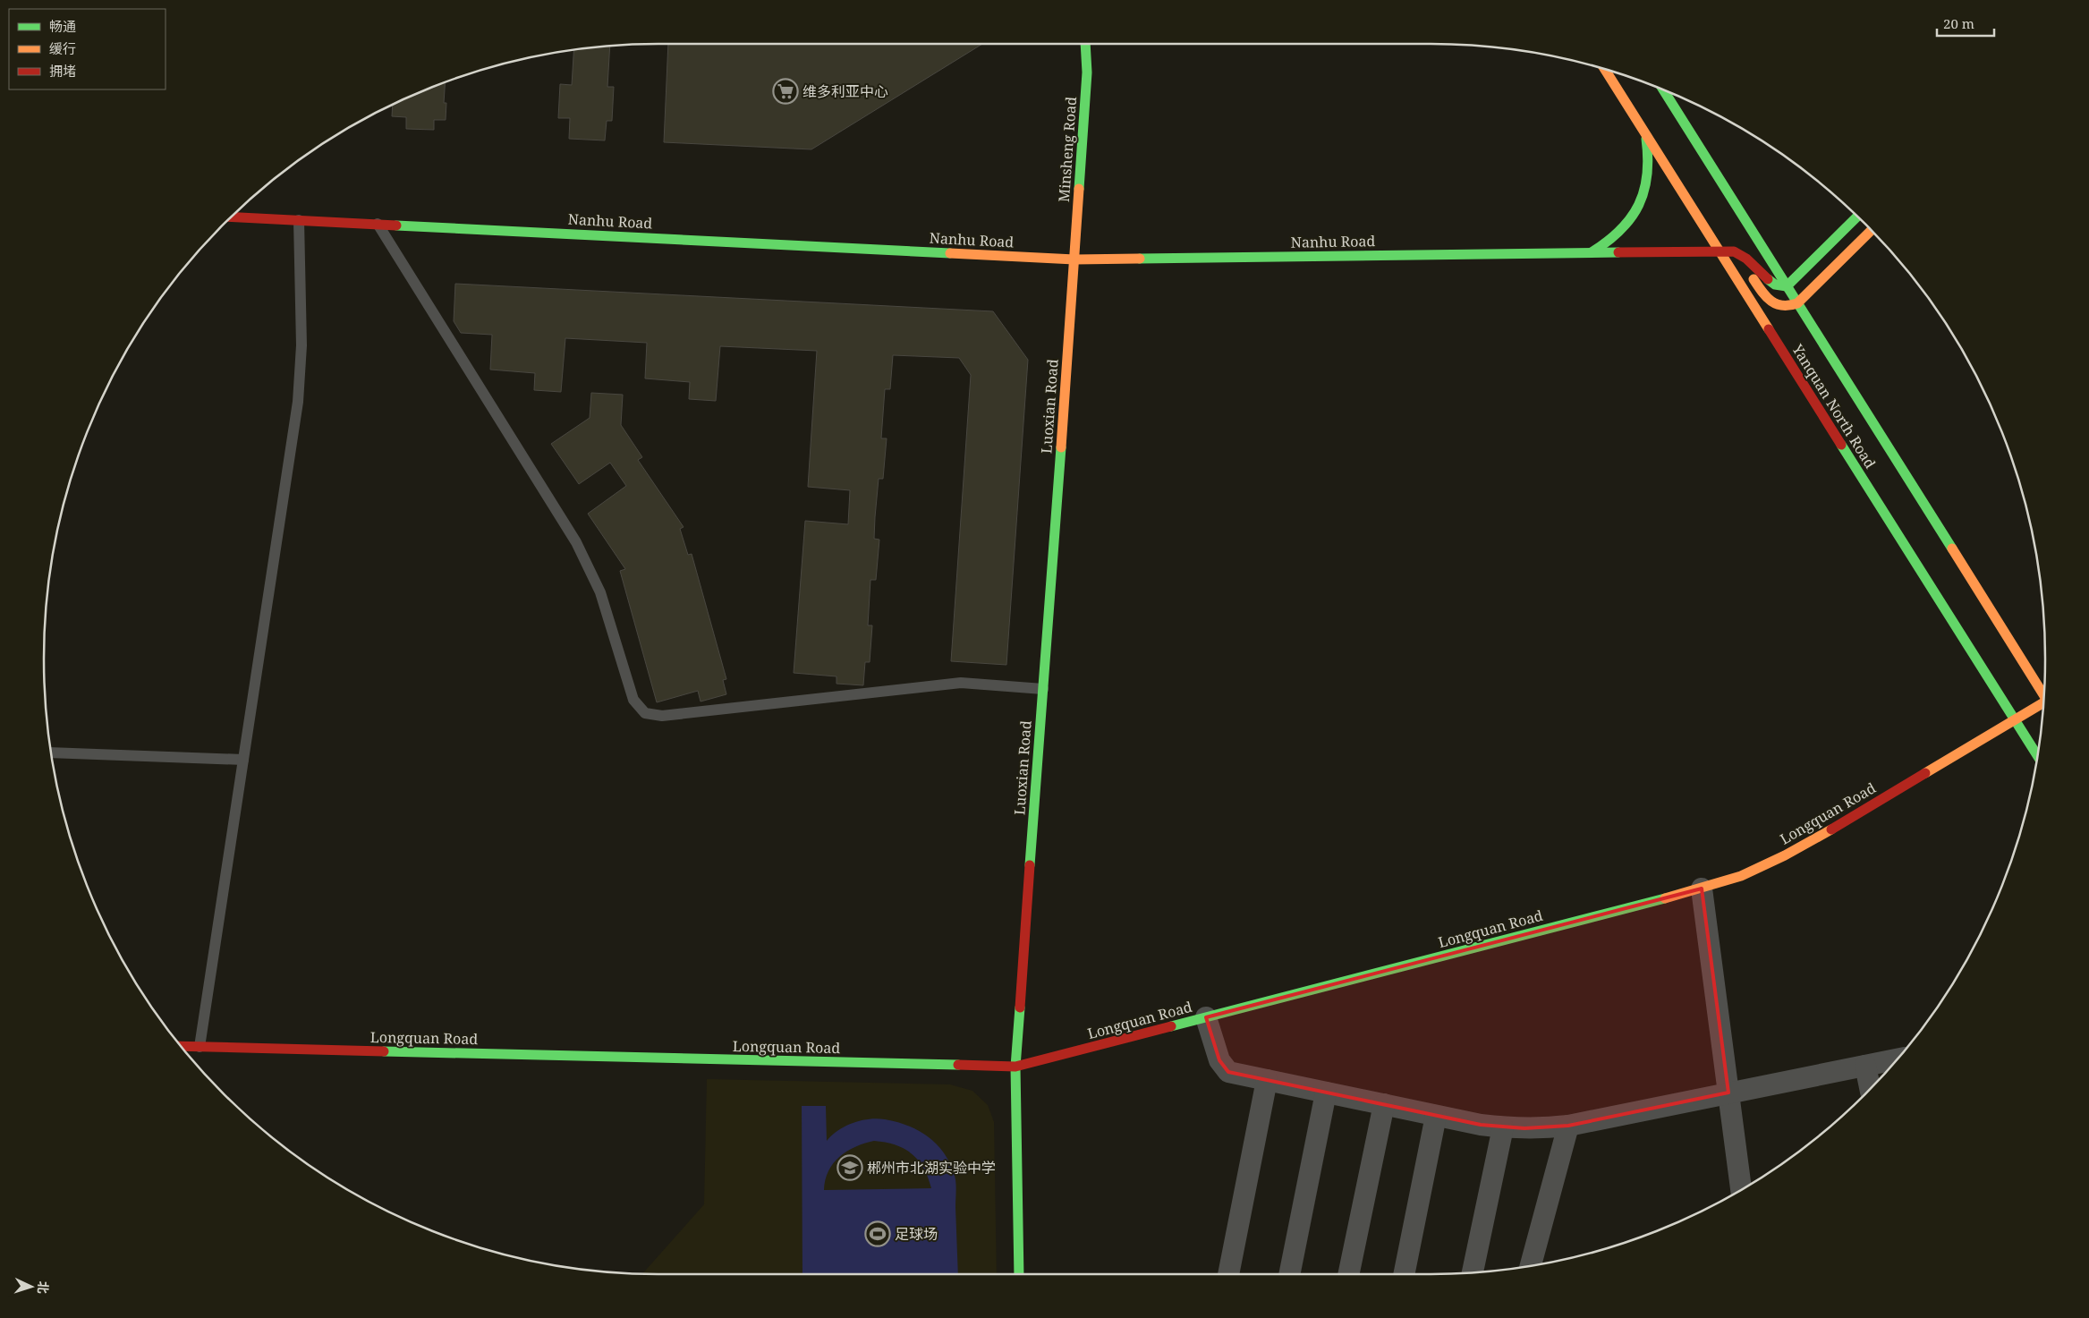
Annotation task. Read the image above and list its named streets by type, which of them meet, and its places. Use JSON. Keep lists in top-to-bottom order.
{
  "streets": {
    "main road": [
      "Minsheng Road",
      "Nanhu Road",
      "Luoxian Road",
      "Yanquan North Road",
      "Longquan Road"
    ]
  },
  "crossings": [
    ["Minsheng Road", "Nanhu Road"],
    ["Minsheng Road", "Luoxian Road"],
    ["Nanhu Road", "Luoxian Road"],
    ["Nanhu Road", "Yanquan North Road"],
    ["Luoxian Road", "Longquan Road"],
    ["Yanquan North Road", "Longquan Road"]
  ],
  "places": {
    "supermarket": ["维多利亚中心"],
    "school or university": ["郴州市北湖实验中学"],
    "sports": ["足球场"]
  },
  "legend": ["畅通", "缓行", "拥堵"],
  "scale_bar": "20 m",
  "north": "right"
}
